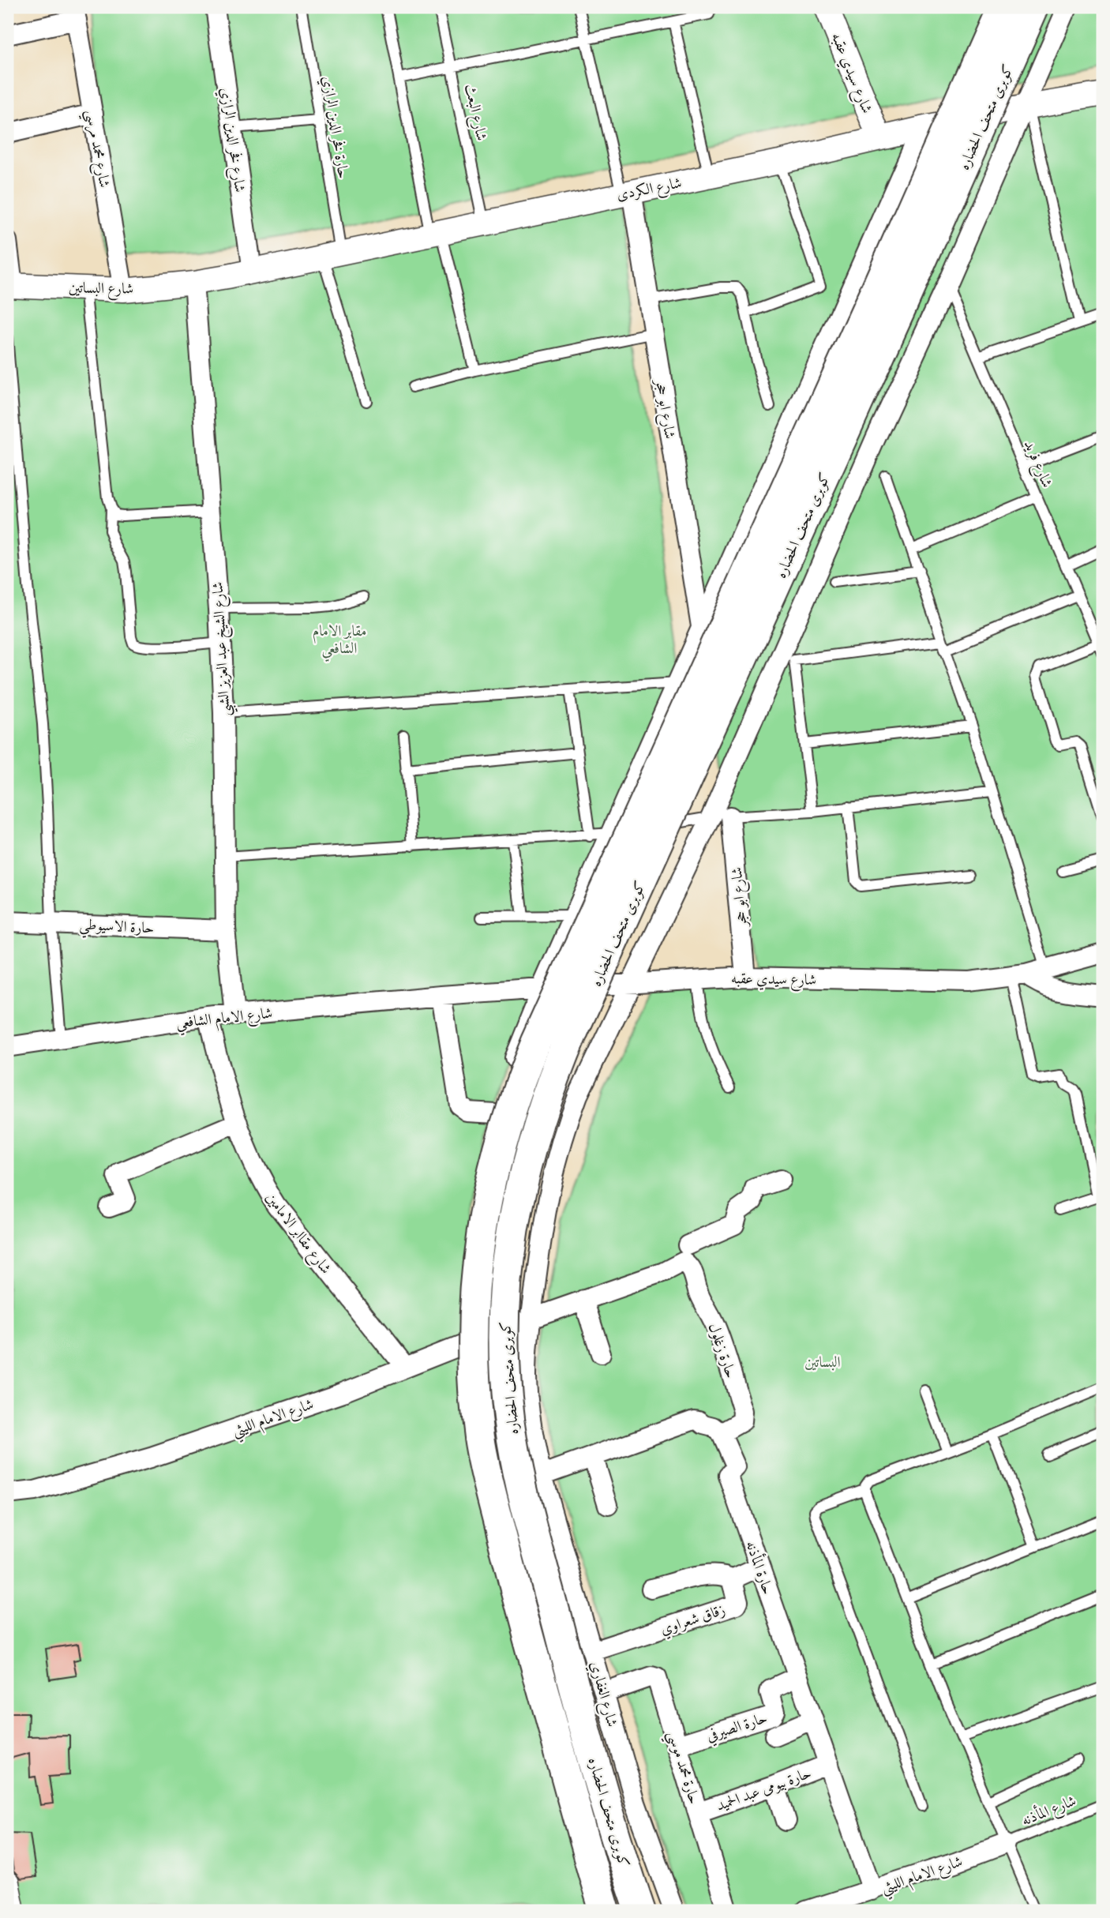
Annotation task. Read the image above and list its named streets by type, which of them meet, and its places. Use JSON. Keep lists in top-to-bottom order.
{
  "streets": {
    "highway": ["كوبرى متحف الحضاره"],
    "street": [
      "شارع سيدي عقبه",
      "شارع فخر الدين الرازي",
      "شارع محمد مرسي",
      "شارع الكردى",
      "شارع البساتين",
      "شارع ابو حجر",
      "شارع الشيخ عبد العزيز الشبي",
      "حارة الاسيوطي",
      "شارع الامام الشافعي",
      "شارع مقاابر الامامين",
      "حارة زغلول",
      "شارع الامام الليثي",
      "حارة المأذنه",
      "زقاق شعراوي",
      "شارع الغفاري",
      "حارة الصيرفي",
      "حارة محمد موسي",
      "حارة بيومى عبد الحميد"
    ],
    "lane": [
      "شارع البعث",
      "حارة فخر الدين الرازي",
      "شارع فريد",
      "شارع المأذنه"
    ]
  },
  "crossings": [
    ["شارع سيدي عقبه", "شارع الكردى"],
    ["شارع سيدي عقبه", "شارع ابو حجر"],
    ["شارع سيدي عقبه", "شارع الامام الشافعي"],
    ["شارع سيدي عقبه", "شارع الغفاري"],
    ["شارع البعث", "شارع الكردى"],
    ["حارة فخر الدين الرازي", "شارع الكردى"],
    ["شارع فخر الدين الرازي", "شارع الكردى"],
    ["شارع محمد مرسي", "شارع البساتين"],
    ["شارع الكردى", "شارع البساتين"],
    ["شارع الكردى", "شارع ابو حجر"],
    ["شارع الكردى", "شارع الشيخ عبد العزيز الشبي"],
    ["شارع الكردى", "شارع الغفاري"],
    ["شارع البساتين", "شارع الشيخ عبد العزيز الشبي"],
    ["شارع فريد", "شارع الغفاري"],
    ["شارع الشيخ عبد العزيز الشبي", "حارة الاسيوطي"],
    ["شارع الشيخ عبد العزيز الشبي", "شارع الامام الشافعي"],
    ["شارع الامام الشافعي", "شارع مقاابر الامامين"],
    ["شارع مقاابر الامامين", "شارع الامام الليثي"],
    ["حارة زغلول", "حارة المأذنه"],
    ["شارع الامام الليثي", "حارة المأذنه"],
    ["شارع الامام الليثي", "شارع الغفاري"],
    ["شارع الامام الليثي", "شارع المأذنه"],
    ["حارة المأذنه", "حارة الصيرفي"],
    ["حارة المأذنه", "حارة بيومى عبد الحميد"],
    ["زقاق شعراوي", "شارع الغفاري"],
    ["شارع الغفاري", "حارة محمد موسي"],
    ["حارة الصيرفي", "حارة محمد موسي"],
    ["حارة محمد موسي", "حارة بيومى عبد الحميد"]
  ],
  "parks": ["مقابر الامام الشافعي", "البساتين"]
}
